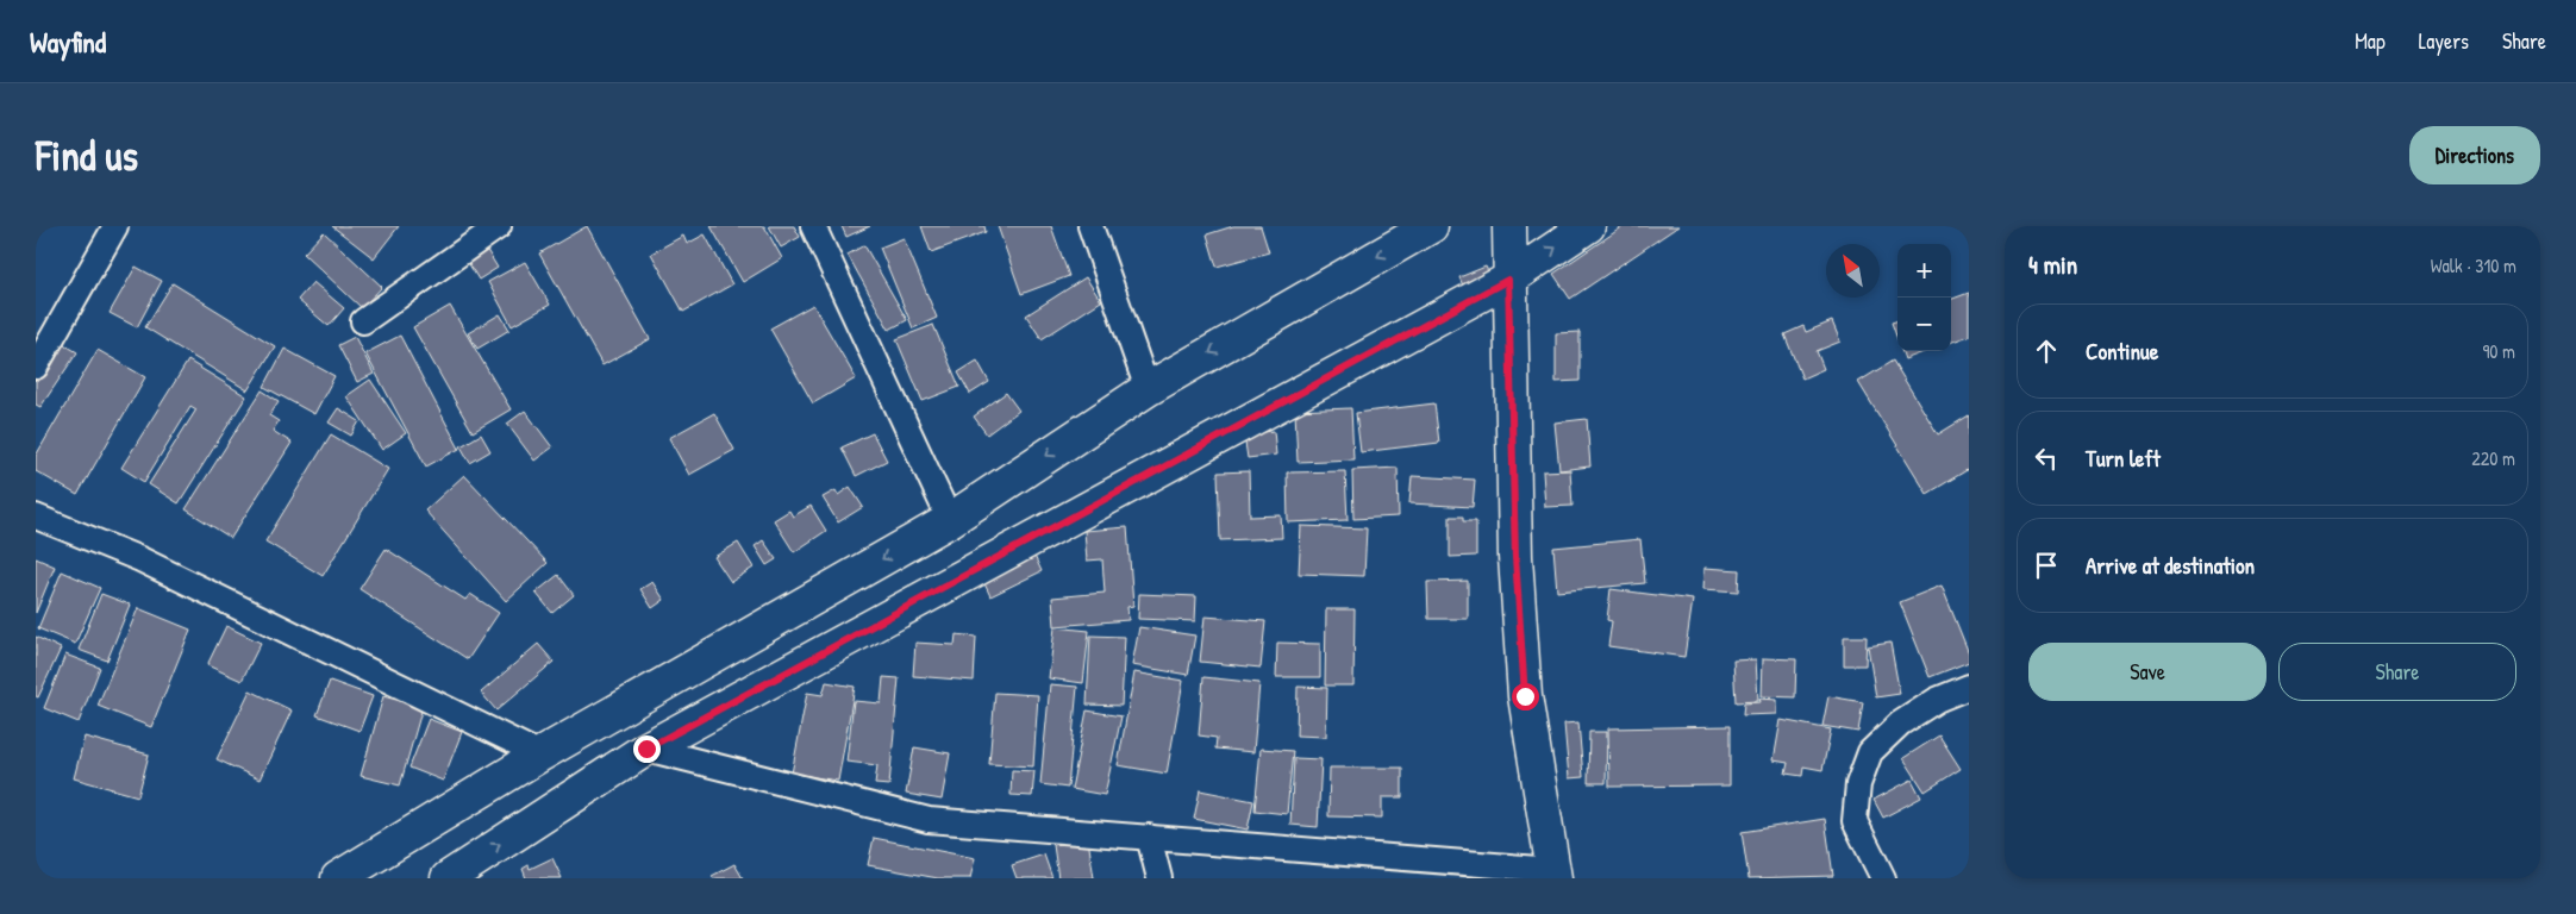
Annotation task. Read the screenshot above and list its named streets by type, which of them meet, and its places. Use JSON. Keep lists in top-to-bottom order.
{
  "north": "top left",
  "page": {
    "header": "Wayfind",
    "nav": ["Map", "Layers", "Share"],
    "buttons": [
      "Directions",
      ["Save", "Share"]
    ],
    "title": "Find us",
    "heading": ["4 min", "Walk · 310 m"],
    "map_buttons": ["+", "−"],
    "list": [
      ["Continue", "90 m"],
      ["Turn left", "220 m"],
      "Arrive at destination"
    ]
  }
}
